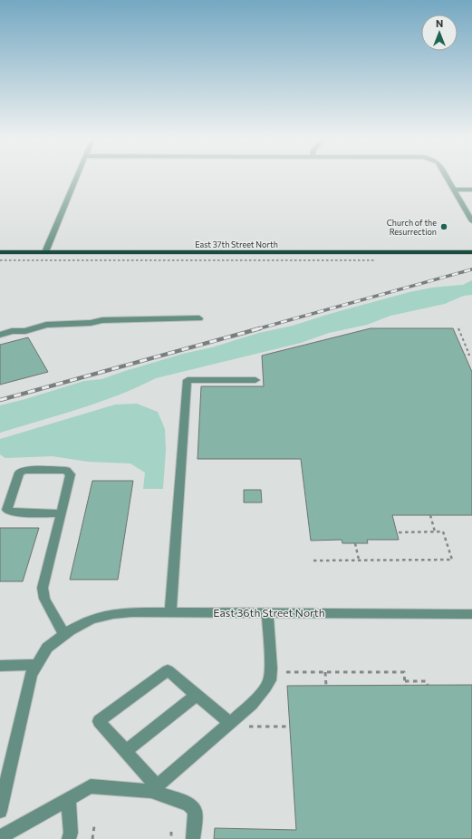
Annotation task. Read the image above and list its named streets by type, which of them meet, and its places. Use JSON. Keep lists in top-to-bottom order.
{
  "streets": {
    "main road": ["East 37th Street North"],
    "street": ["East 36th Street North"]
  },
  "places": ["Church of the Resurrection"],
  "north": "top"
}
